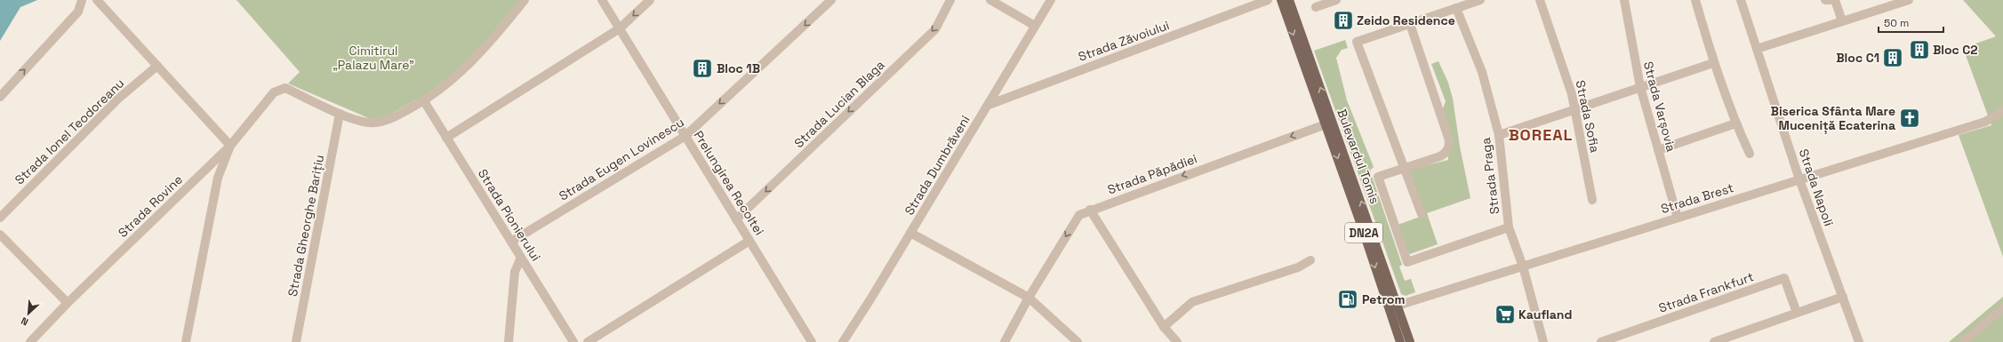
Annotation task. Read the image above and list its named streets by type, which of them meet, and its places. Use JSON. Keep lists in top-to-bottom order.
{
  "streets": {
    "main road": ["Bulevardul Tomis", "DN2A"],
    "street": [
      "Strada Zăvoiului",
      "Strada Lucian Blaga",
      "Strada Varșovia",
      "Strada Sofia",
      "Strada Ionel Teodoreanu",
      "Strada Eugen Lovinescu",
      "Strada Dumbrăveni",
      "Strada Păpădiei",
      "Strada Praga",
      "Prelungirea Recoltei",
      "Strada Napoli",
      "Strada Brest",
      "Strada Rovine",
      "Strada Pionierului",
      "Strada Gheorghe Barițiu",
      "Strada Frankfurt"
    ]
  },
  "crossings": [
    ["Strada Zăvoiului", "Strada Dumbrăveni"],
    ["Strada Lucian Blaga", "Prelungirea Recoltei"],
    ["Strada Varșovia", "Strada Brest"],
    ["Bulevardul Tomis", "Strada Păpădiei"],
    ["Bulevardul Tomis", "Strada Brest"],
    ["Strada Eugen Lovinescu", "Prelungirea Recoltei"],
    ["Strada Eugen Lovinescu", "Strada Pionierului"],
    ["Strada Praga", "Strada Brest"],
    ["Strada Napoli", "Strada Brest"],
    ["Strada Rovine", "Strada Gheorghe Barițiu"]
  ],
  "one_way": ["Strada Lucian Blaga", "Strada Eugen Lovinescu", "Strada Păpădiei"],
  "districts": ["BOREAL"],
  "parks": ["Cimitirul „Palazu Mare”"],
  "places": {
    "building": [
      "Zeido Residence",
      "Bloc C2",
      "Bloc C1",
      "Bloc 1B"
    ],
    "church": ["Biserica Sfânta Mare Muceniță Ecaterina"],
    "fuel station": ["Petrom"],
    "supermarket": ["Kaufland"]
  },
  "scale_bar": "50 m",
  "north": "bottom left"
}
